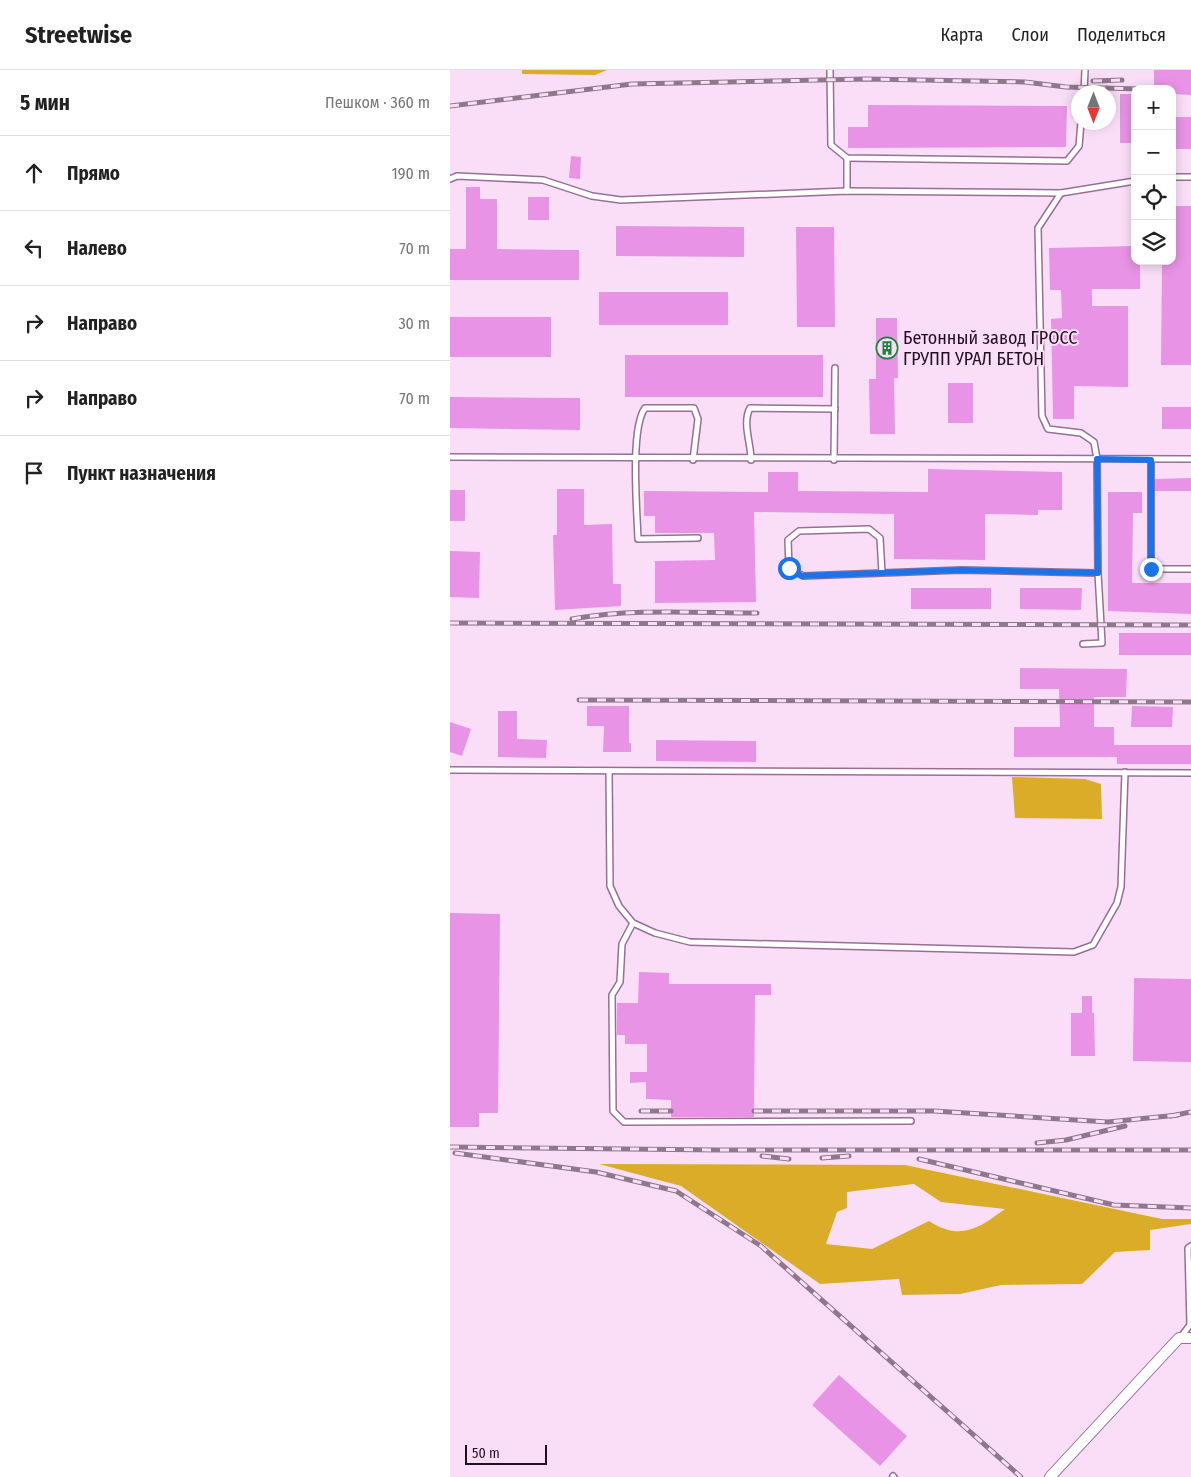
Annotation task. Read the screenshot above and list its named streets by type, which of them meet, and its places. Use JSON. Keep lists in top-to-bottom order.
{
  "places": {
    "building": ["Бетонный завод ГРОСС ГРУПП УРАЛ БЕТОН"]
  },
  "scale_bar": "50 m",
  "north": "bottom",
  "page": {
    "header": "Streetwise",
    "nav": ["Карта", "Слои", "Поделиться"],
    "heading": ["5 мин", "Пешком · 360 m"],
    "map_buttons": ["+", "−"],
    "list": [
      ["Прямо", "190 m"],
      ["Налево", "70 m"],
      ["Направо", "30 m"],
      ["Направо", "70 m"],
      "Пункт назначения"
    ],
    "scale": "50 m"
  }
}
